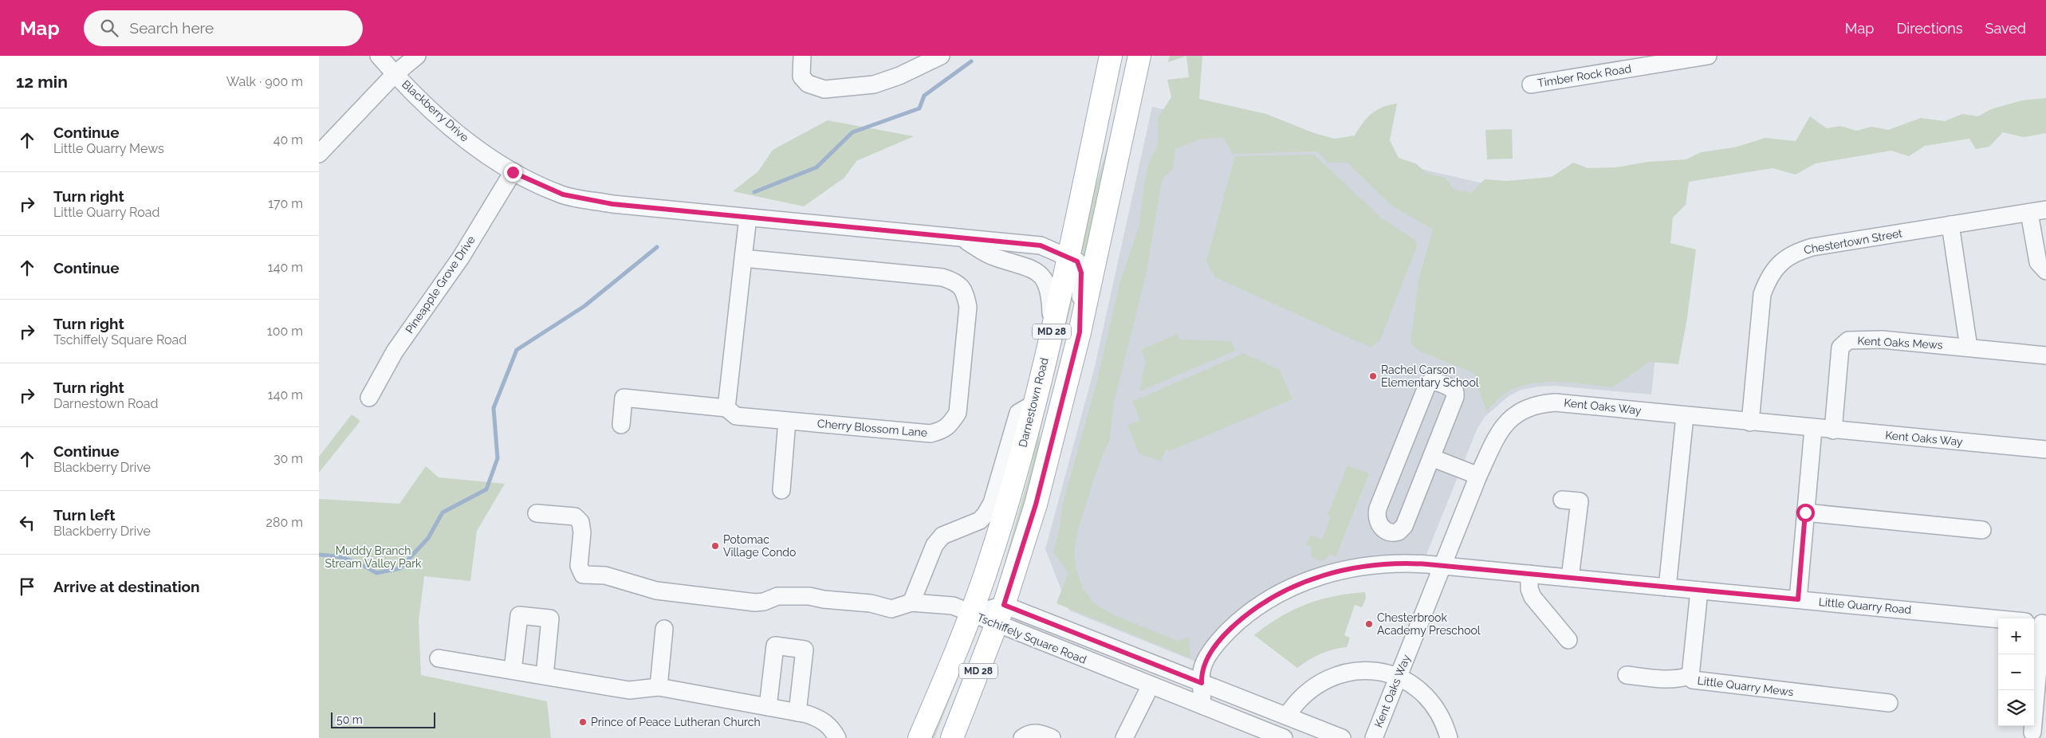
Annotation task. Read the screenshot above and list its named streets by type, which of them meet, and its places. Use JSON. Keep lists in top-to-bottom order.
{
  "streets": {
    "main road": ["MD 28", "Darnestown Road"],
    "street": [
      "Timber Rock Road",
      "Blackberry Drive",
      "Chestertown Street",
      "Pineapple Grove Drive",
      "Kent Oaks Mews",
      "Kent Oaks Way",
      "Cherry Blossom Lane",
      "Little Quarry Road",
      "Tschiffely Square Road",
      "Little Quarry Mews"
    ]
  },
  "crossings": [
    ["Blackberry Drive", "Pineapple Grove Drive"],
    ["Blackberry Drive", "MD 28"],
    ["Blackberry Drive", "Darnestown Road"],
    ["Chestertown Street", "Kent Oaks Way"],
    ["MD 28", "Tschiffely Square Road"],
    ["Kent Oaks Mews", "Kent Oaks Way"],
    ["Darnestown Road", "Tschiffely Square Road"],
    ["Kent Oaks Way", "Little Quarry Road"],
    ["Little Quarry Road", "Tschiffely Square Road"],
    ["Little Quarry Road", "Little Quarry Mews"]
  ],
  "parks": ["Muddy Branch Stream Valley Park"],
  "places": [
    "Rachel Carson Elementary School",
    "Potomac Village Condo",
    "Chesterbrook Academy Preschool",
    "Prince of Peace Lutheran Church"
  ],
  "scale_bar": "50 m",
  "page": {
    "header": "Map",
    "search": "Search here",
    "nav": ["Map", "Directions", "Saved"],
    "heading": ["12 min", "Walk · 900 m"],
    "list": [
      ["Continue", "Little Quarry Mews", "40 m"],
      ["Turn right", "Little Quarry Road", "170 m"],
      ["Continue", "140 m"],
      ["Turn right", "Tschiffely Square Road", "100 m"],
      ["Turn right", "Darnestown Road", "140 m"],
      ["Continue", "Blackberry Drive", "30 m"],
      ["Turn left", "Blackberry Drive", "280 m"],
      "Arrive at destination"
    ],
    "map_buttons": ["+", "−"],
    "scale": "50 m"
  }
}
